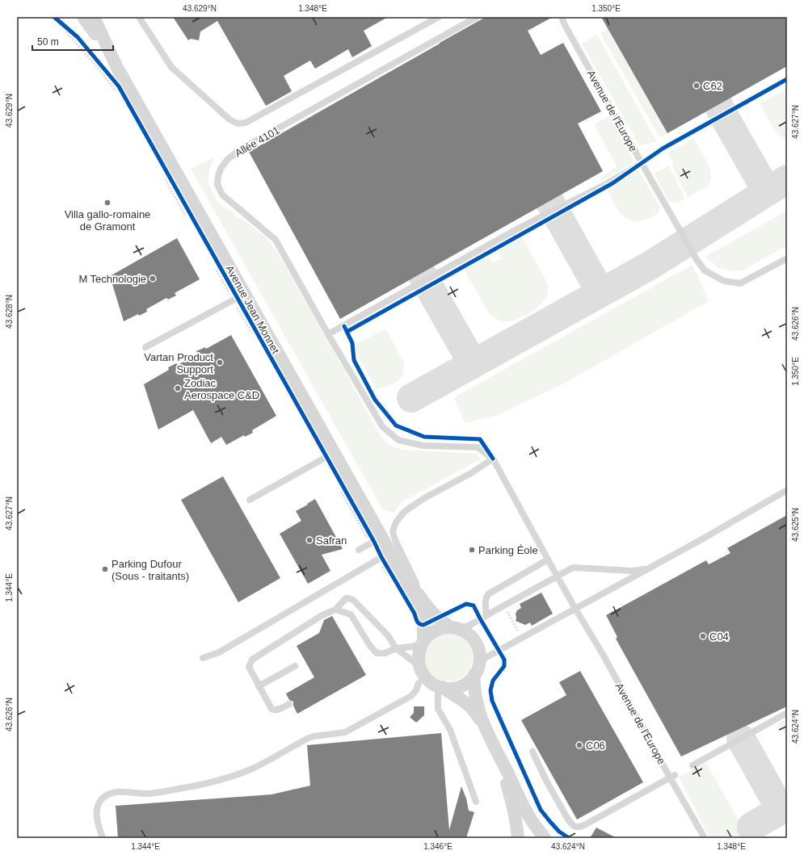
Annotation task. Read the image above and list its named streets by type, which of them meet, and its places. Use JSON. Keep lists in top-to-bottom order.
{
  "streets": {
    "street": ["Avenue Jean Monnet"],
    "lane": ["Avenue de l'Europe", "Allée 4101"]
  },
  "crossings": [
    ["Avenue de l'Europe", "Allée 4101"]
  ],
  "places": [
    "C62",
    "Villa gallo-romaine de Gramont",
    "M Technologie",
    "Vartan Product Support",
    "Zodiac Aerospace C&D",
    "Safran",
    "Parking Éole",
    "Parking Dufour (Sous - traitants)",
    "C04",
    "C06"
  ],
  "scale_bar": "50 m",
  "coordinates": [
    "43.629°N",
    "1.348°E",
    "1.350°E",
    "43.627°N",
    "43.628°N",
    "43.626°N",
    "43.625°N",
    "1.344°E",
    "43.624°N",
    "1.346°E"
  ]
}
